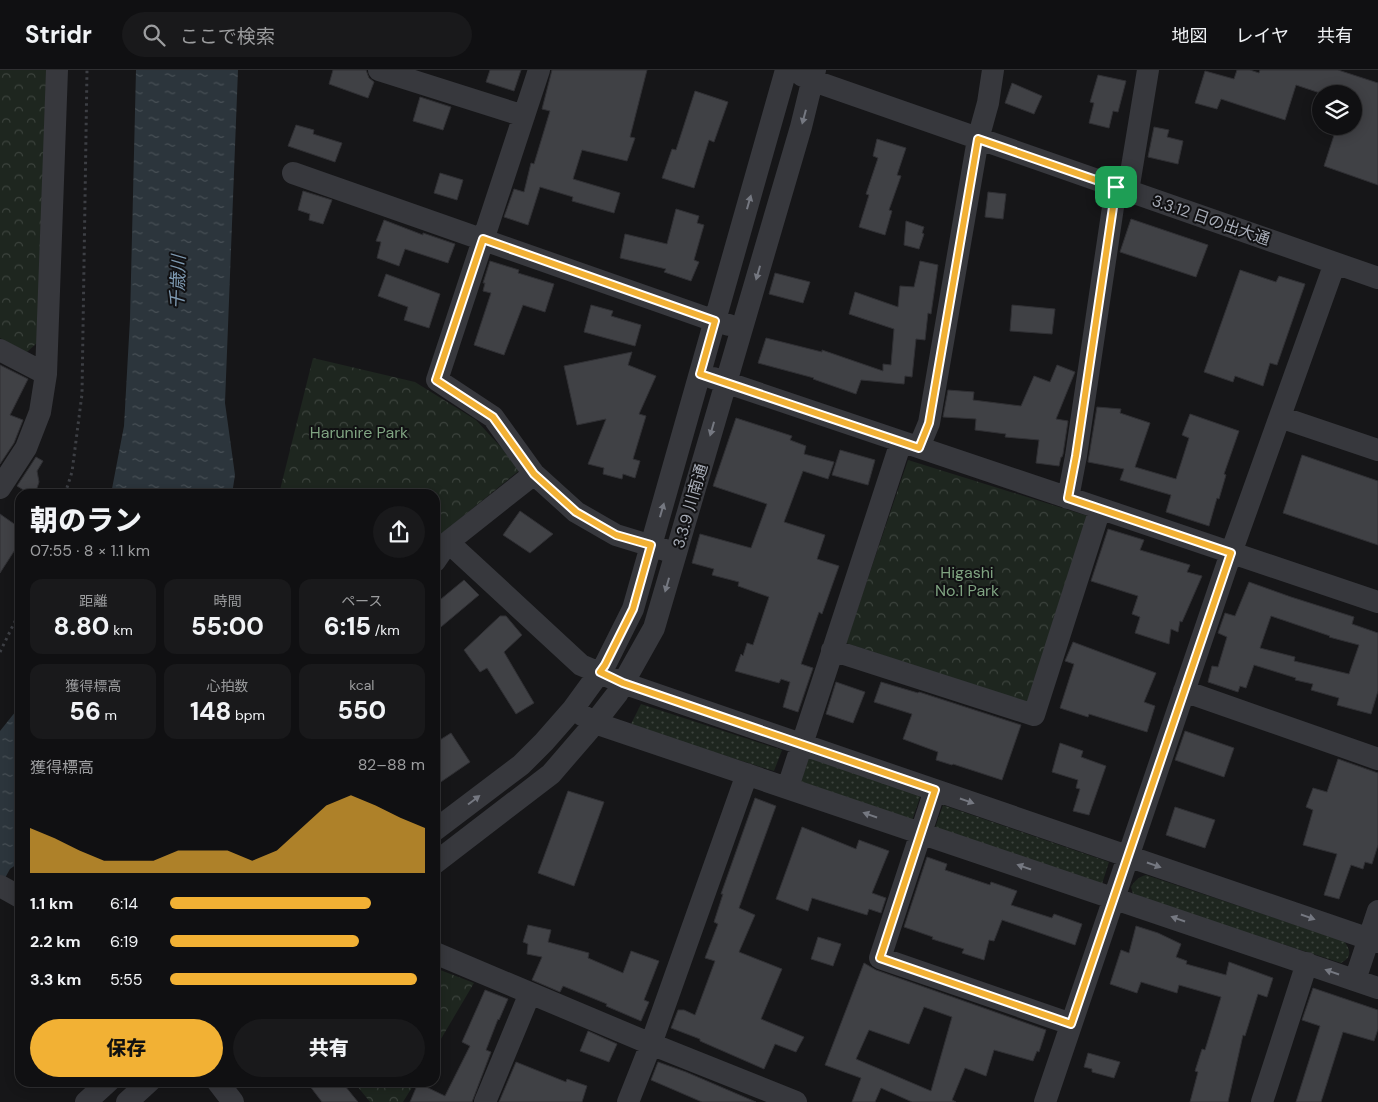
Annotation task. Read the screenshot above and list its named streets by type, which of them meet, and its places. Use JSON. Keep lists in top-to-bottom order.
{
  "streets": {
    "street": ["3.3.12 日の出大通", "3.3.9 川南通"]
  },
  "crossings": [
    ["3.3.12 日の出大通", "3.3.9 川南通"]
  ],
  "water": ["千歳川"],
  "parks": ["Harunire Park", "Higashi No.1 Park"],
  "page": {
    "header": "Stridr",
    "search": "ここで検索",
    "nav": ["地図", "レイヤ", "共有"],
    "heading": ["朝のラン", "07:55 · 8 × 1.1 km"],
    "stats": [
      ["距離", "8.80 km"],
      ["時間", "55:00"],
      ["ペース", "6:15 /km"],
      ["獲得標高", "56 m"],
      ["心拍数", "148 bpm"],
      ["kcal", "550"]
    ],
    "chart": ["獲得標高", "82–88 m"],
    "list": [
      {
        "name": "1.1 km",
        "note": "6:14"
      },
      {
        "name": "2.2 km",
        "note": "6:19"
      },
      {
        "name": "3.3 km",
        "note": "5:55"
      }
    ],
    "buttons": ["保存", "共有"]
  }
}
